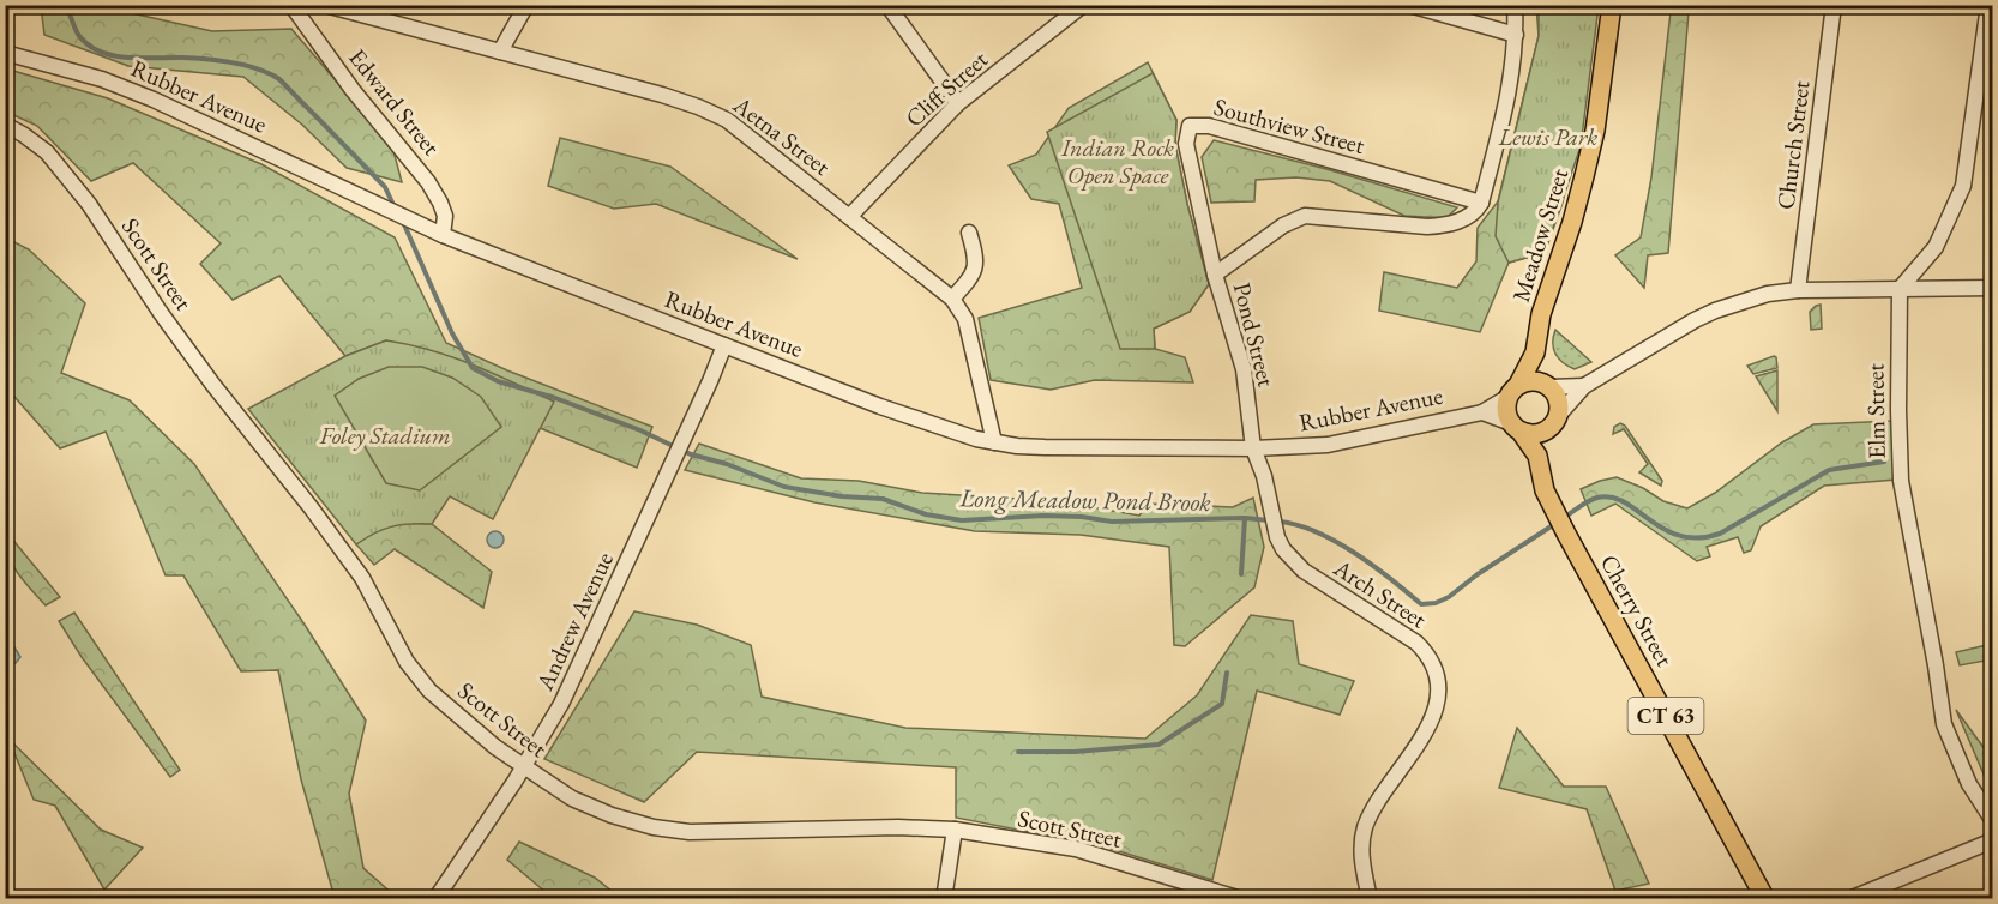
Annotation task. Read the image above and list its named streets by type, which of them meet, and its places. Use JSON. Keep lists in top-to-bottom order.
{
  "streets": {
    "main road": ["Meadow Street", "Cherry Street", "CT 63"],
    "street": [
      "Cliff Street",
      "Rubber Avenue",
      "Edward Street",
      "Southview Street",
      "Aetna Street",
      "Church Street",
      "Scott Street",
      "Pond Street",
      "Elm Street",
      "Arch Street",
      "Andrew Avenue"
    ]
  },
  "crossings": [
    ["Cliff Street", "Aetna Street"],
    ["Rubber Avenue", "Edward Street"],
    ["Rubber Avenue", "Aetna Street"],
    ["Rubber Avenue", "Meadow Street"],
    ["Rubber Avenue", "Pond Street"],
    ["Rubber Avenue", "Arch Street"],
    ["Rubber Avenue", "Cherry Street"],
    ["Rubber Avenue", "Andrew Avenue"],
    ["Rubber Avenue", "CT 63"],
    ["Southview Street", "Pond Street"],
    ["Meadow Street", "Cherry Street"],
    ["Meadow Street", "CT 63"],
    ["Scott Street", "Andrew Avenue"],
    ["Pond Street", "Arch Street"],
    ["Cherry Street", "CT 63"]
  ],
  "water": ["Long Meadow Pond Brook"],
  "parks": ["Lewis Park", "Indian Rock Open Space", "Foley Stadium"]
}
